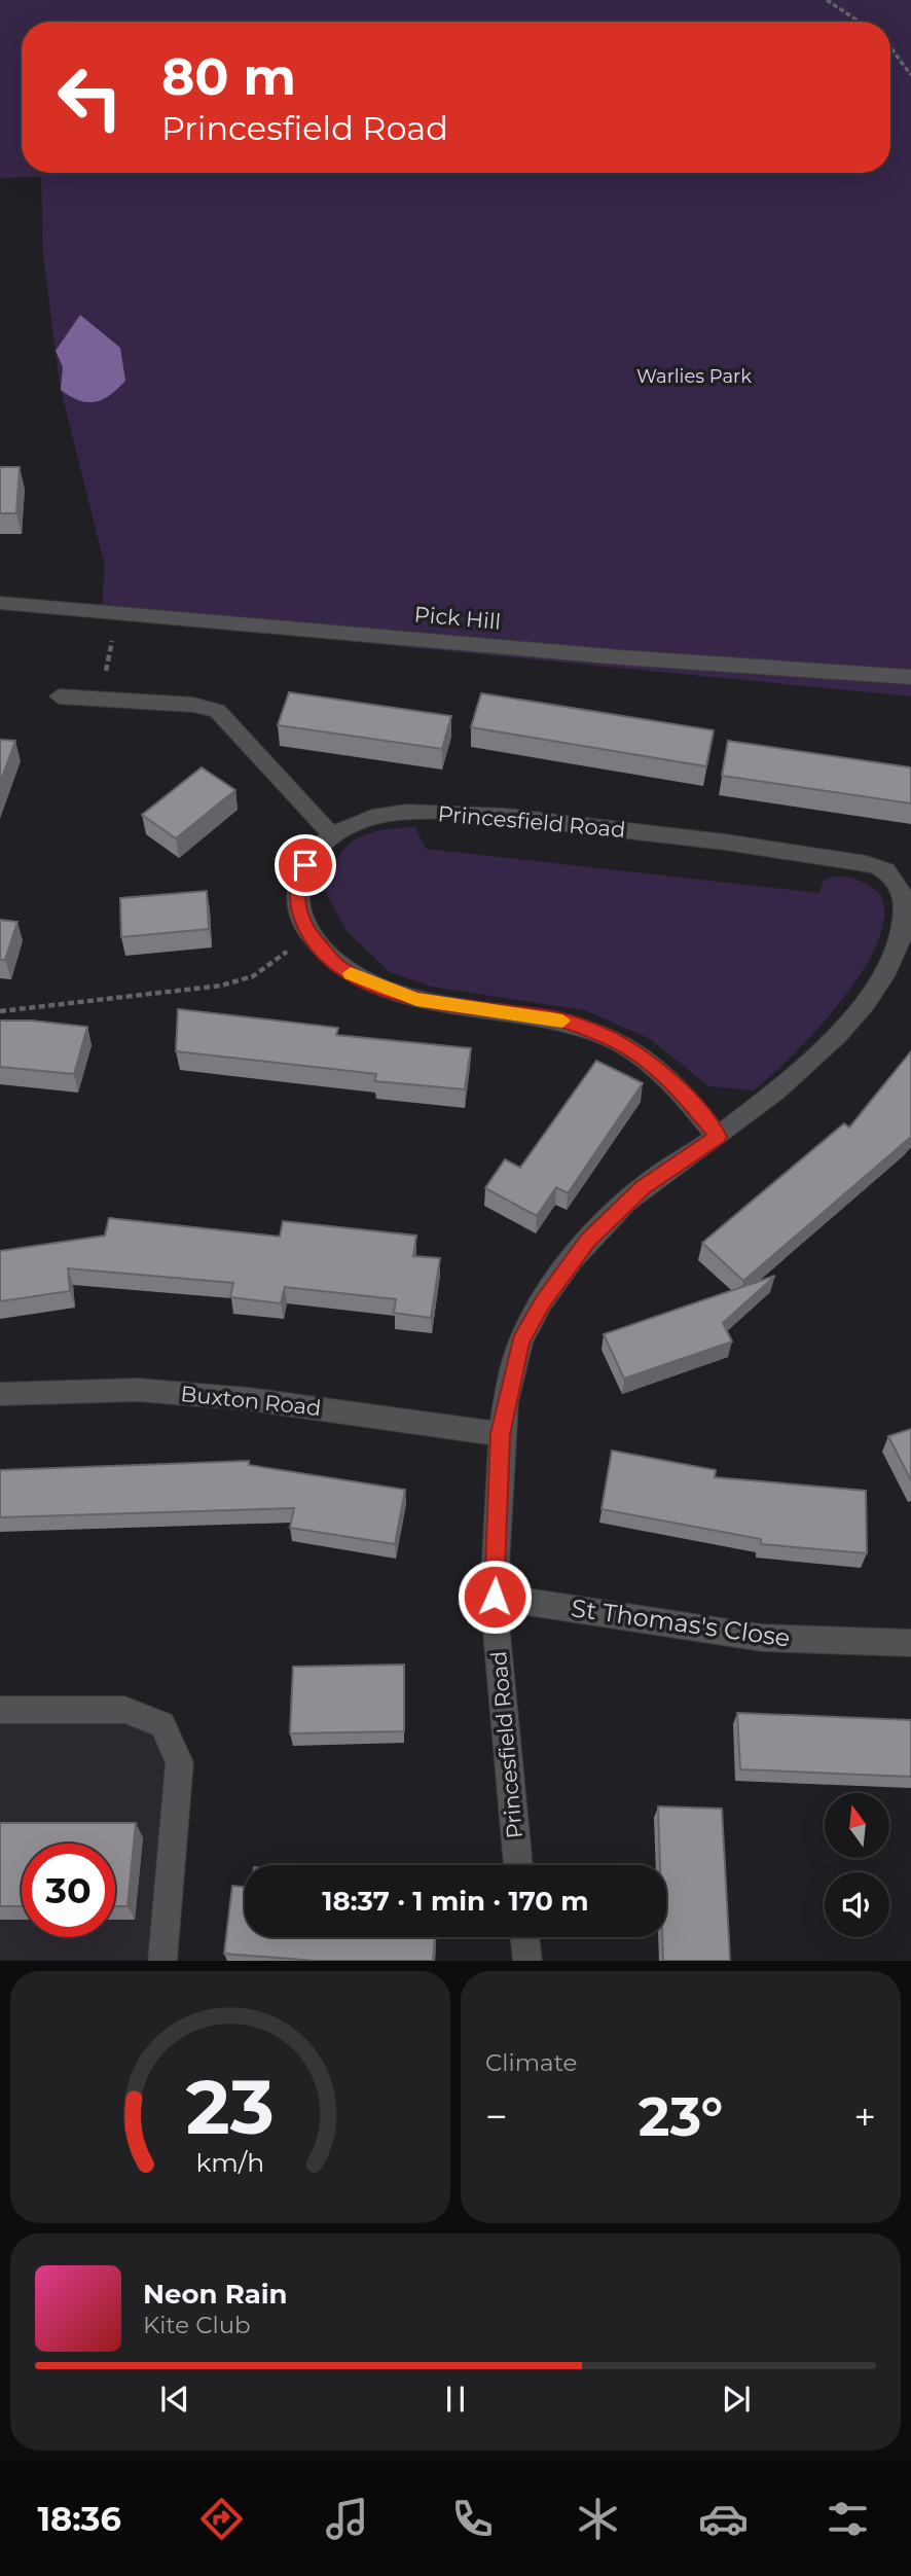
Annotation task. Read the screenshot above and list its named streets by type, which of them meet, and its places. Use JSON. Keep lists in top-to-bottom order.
{
  "streets": {
    "street": [
      "Pick Hill",
      "Princesfield Road",
      "Buxton Road",
      "St Thomas's Close"
    ]
  },
  "crossings": [
    ["Princesfield Road", "Buxton Road"],
    ["Princesfield Road", "St Thomas's Close"]
  ],
  "parks": ["Warlies Park"],
  "north": "top",
  "page": {
    "turn": ["80 m", "Princesfield Road"],
    "limit": "30",
    "trip": "18:37 · 1 min · 170 m",
    "tile": "Climate",
    "heat": ["−", "23°", "+"],
    "song": ["Neon Rain", "Kite Club"],
    "tabs": "18:36",
    "gauge": ["23", "km/h"]
  }
}
